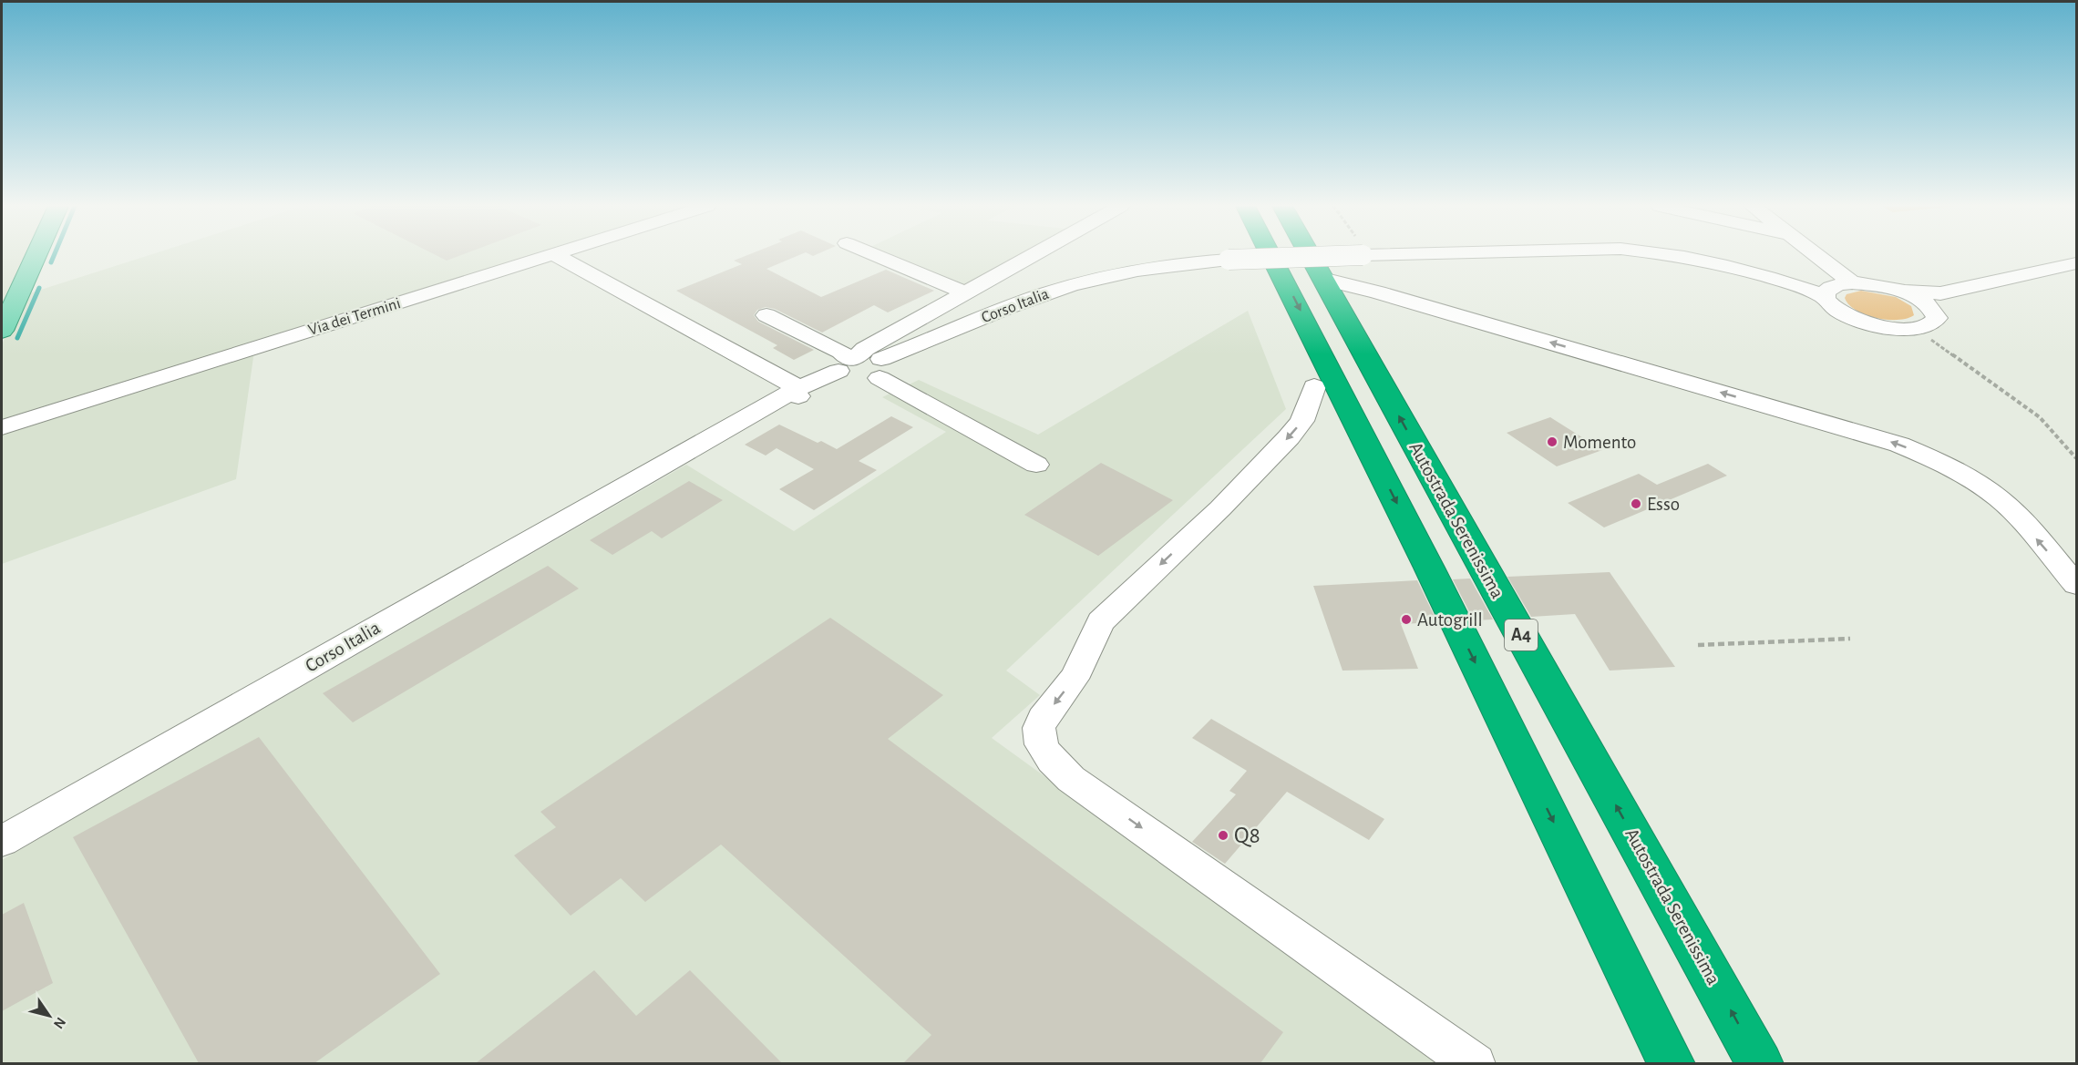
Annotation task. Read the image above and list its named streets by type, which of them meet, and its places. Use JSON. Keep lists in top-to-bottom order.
{
  "streets": {
    "highway": ["Autostrada Serenissima", "A4"],
    "street": ["Corso Italia", "Via dei Termini"]
  },
  "places": [
    "Momento",
    "Esso",
    "Autogrill",
    "Q8"
  ],
  "north": "bottom right"
}
